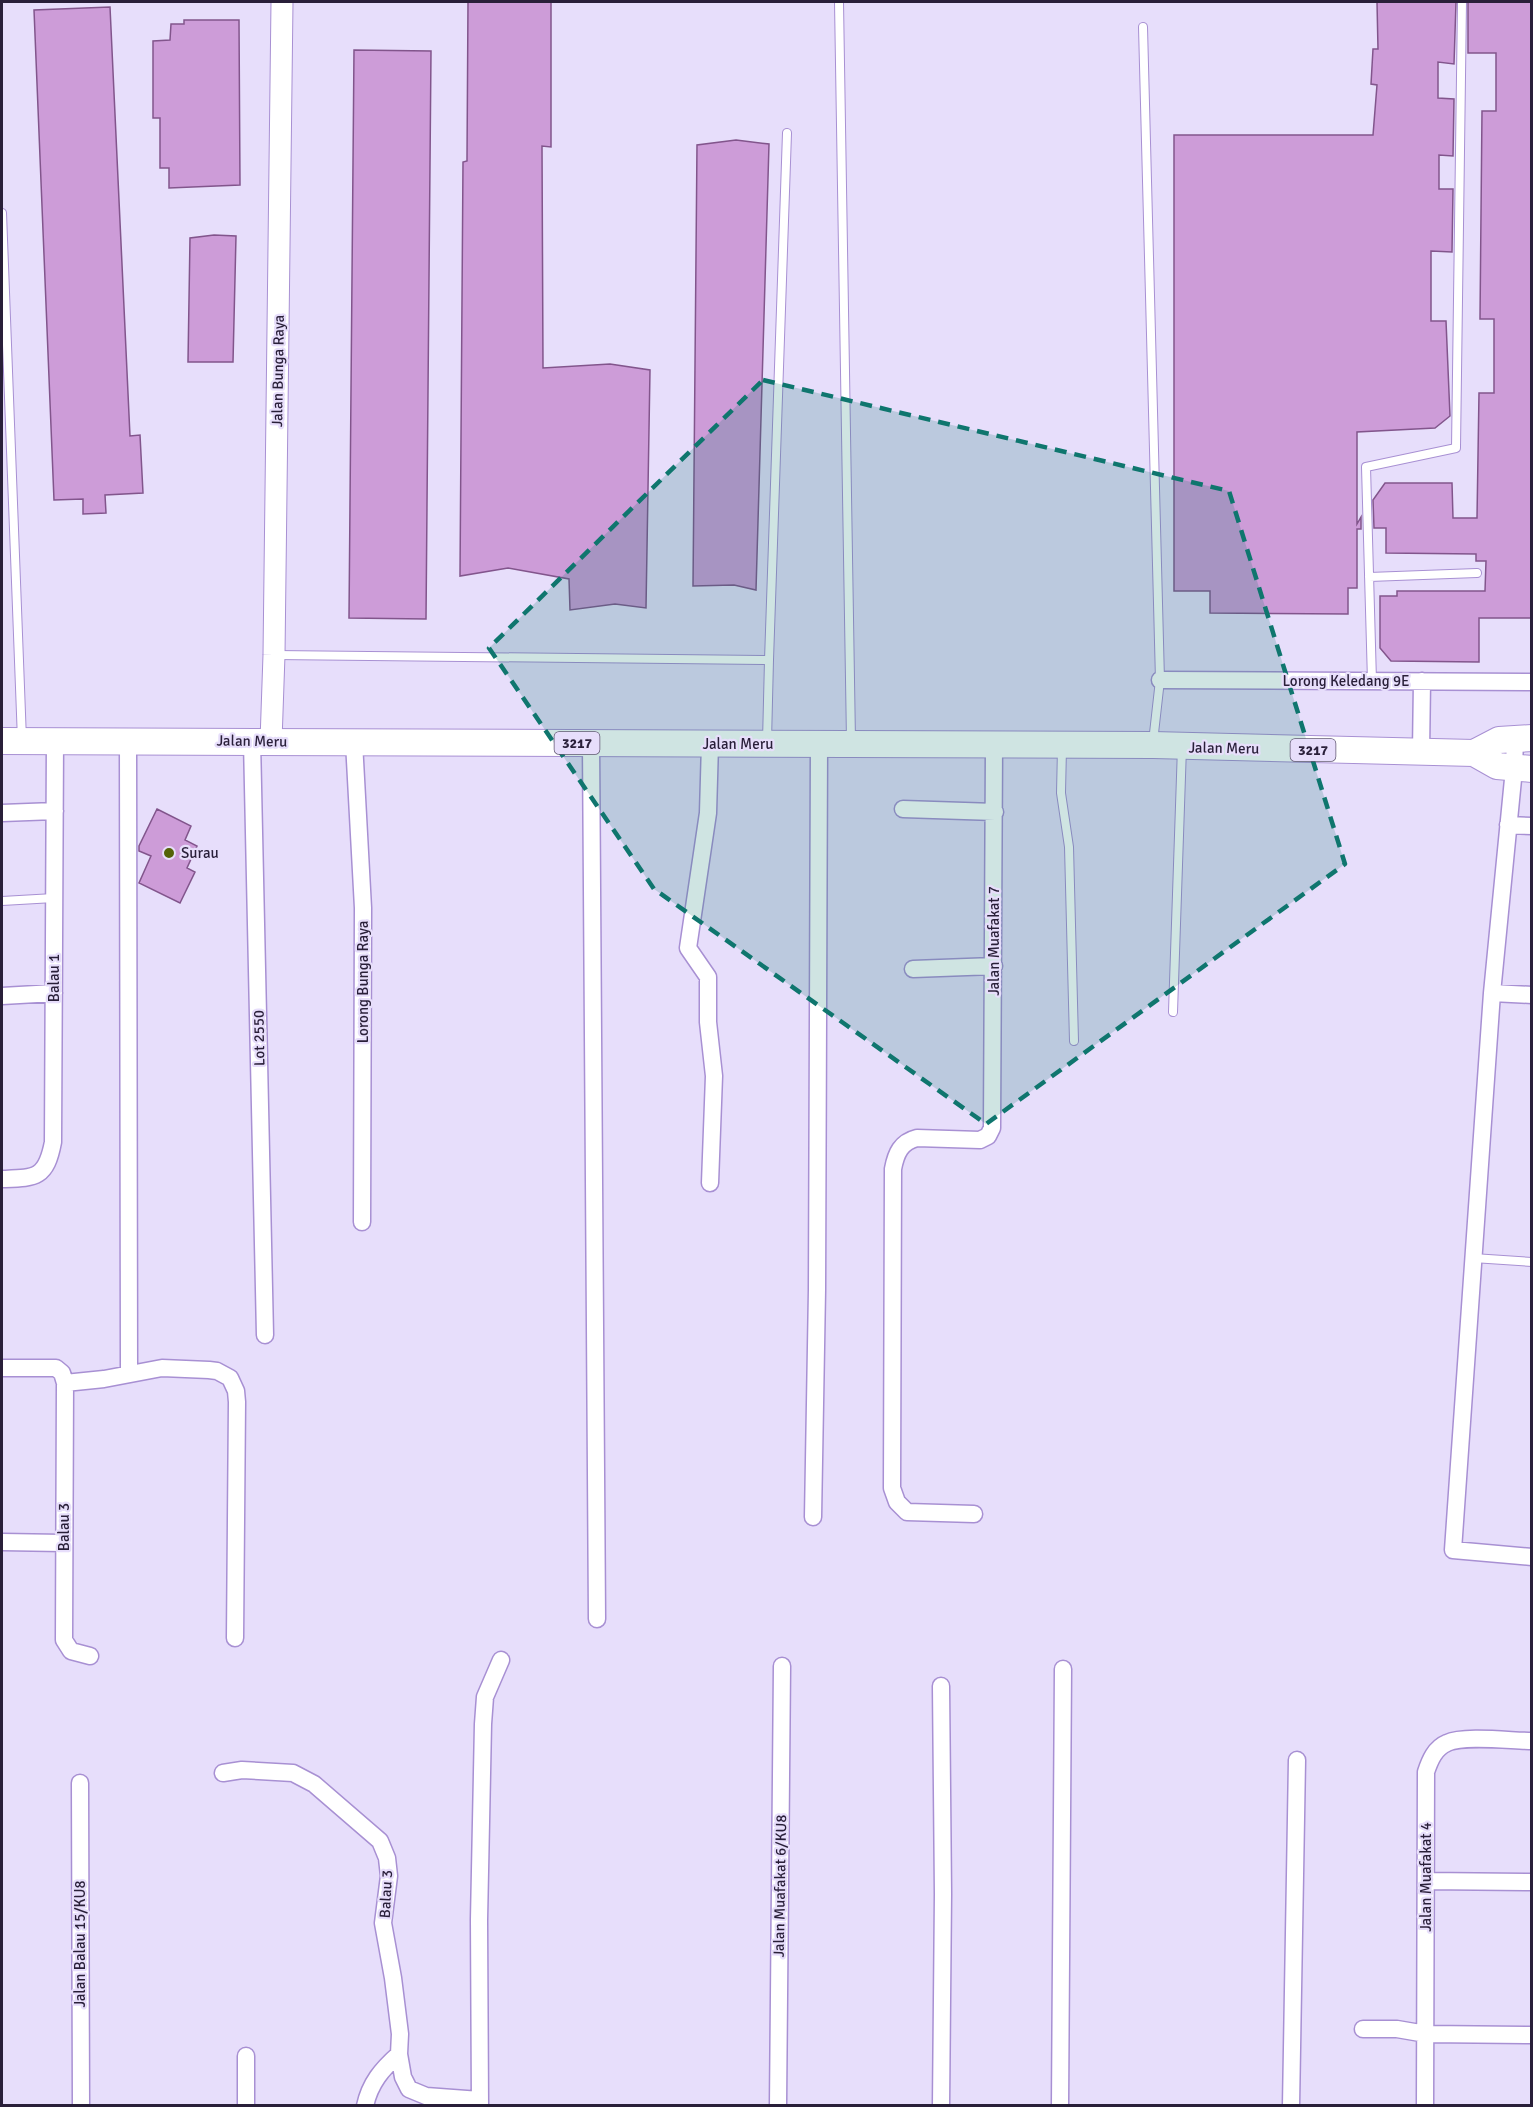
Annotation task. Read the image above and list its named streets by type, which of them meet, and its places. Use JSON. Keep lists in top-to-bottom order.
{
  "streets": {
    "main road": ["Jalan Meru", "3217"],
    "street": [
      "Jalan Bunga Raya",
      "Lorong Keledang 9E",
      "Jalan Muafakat 7",
      "Balau 1",
      "Lorong Bunga Raya",
      "Lot 2550",
      "Balau 3",
      "Jalan Muafakat 4",
      "Jalan Muafakat 6/KU8",
      "Jalan Balau 15/KU8"
    ]
  },
  "crossings": [
    ["Jalan Bunga Raya", "Jalan Meru"],
    ["Jalan Bunga Raya", "Lot 2550"],
    ["Jalan Meru", "Jalan Muafakat 7"],
    ["Jalan Meru", "Balau 1"],
    ["Jalan Meru", "Lorong Bunga Raya"],
    ["Jalan Meru", "Lot 2550"]
  ],
  "places": ["Surau"]
}
